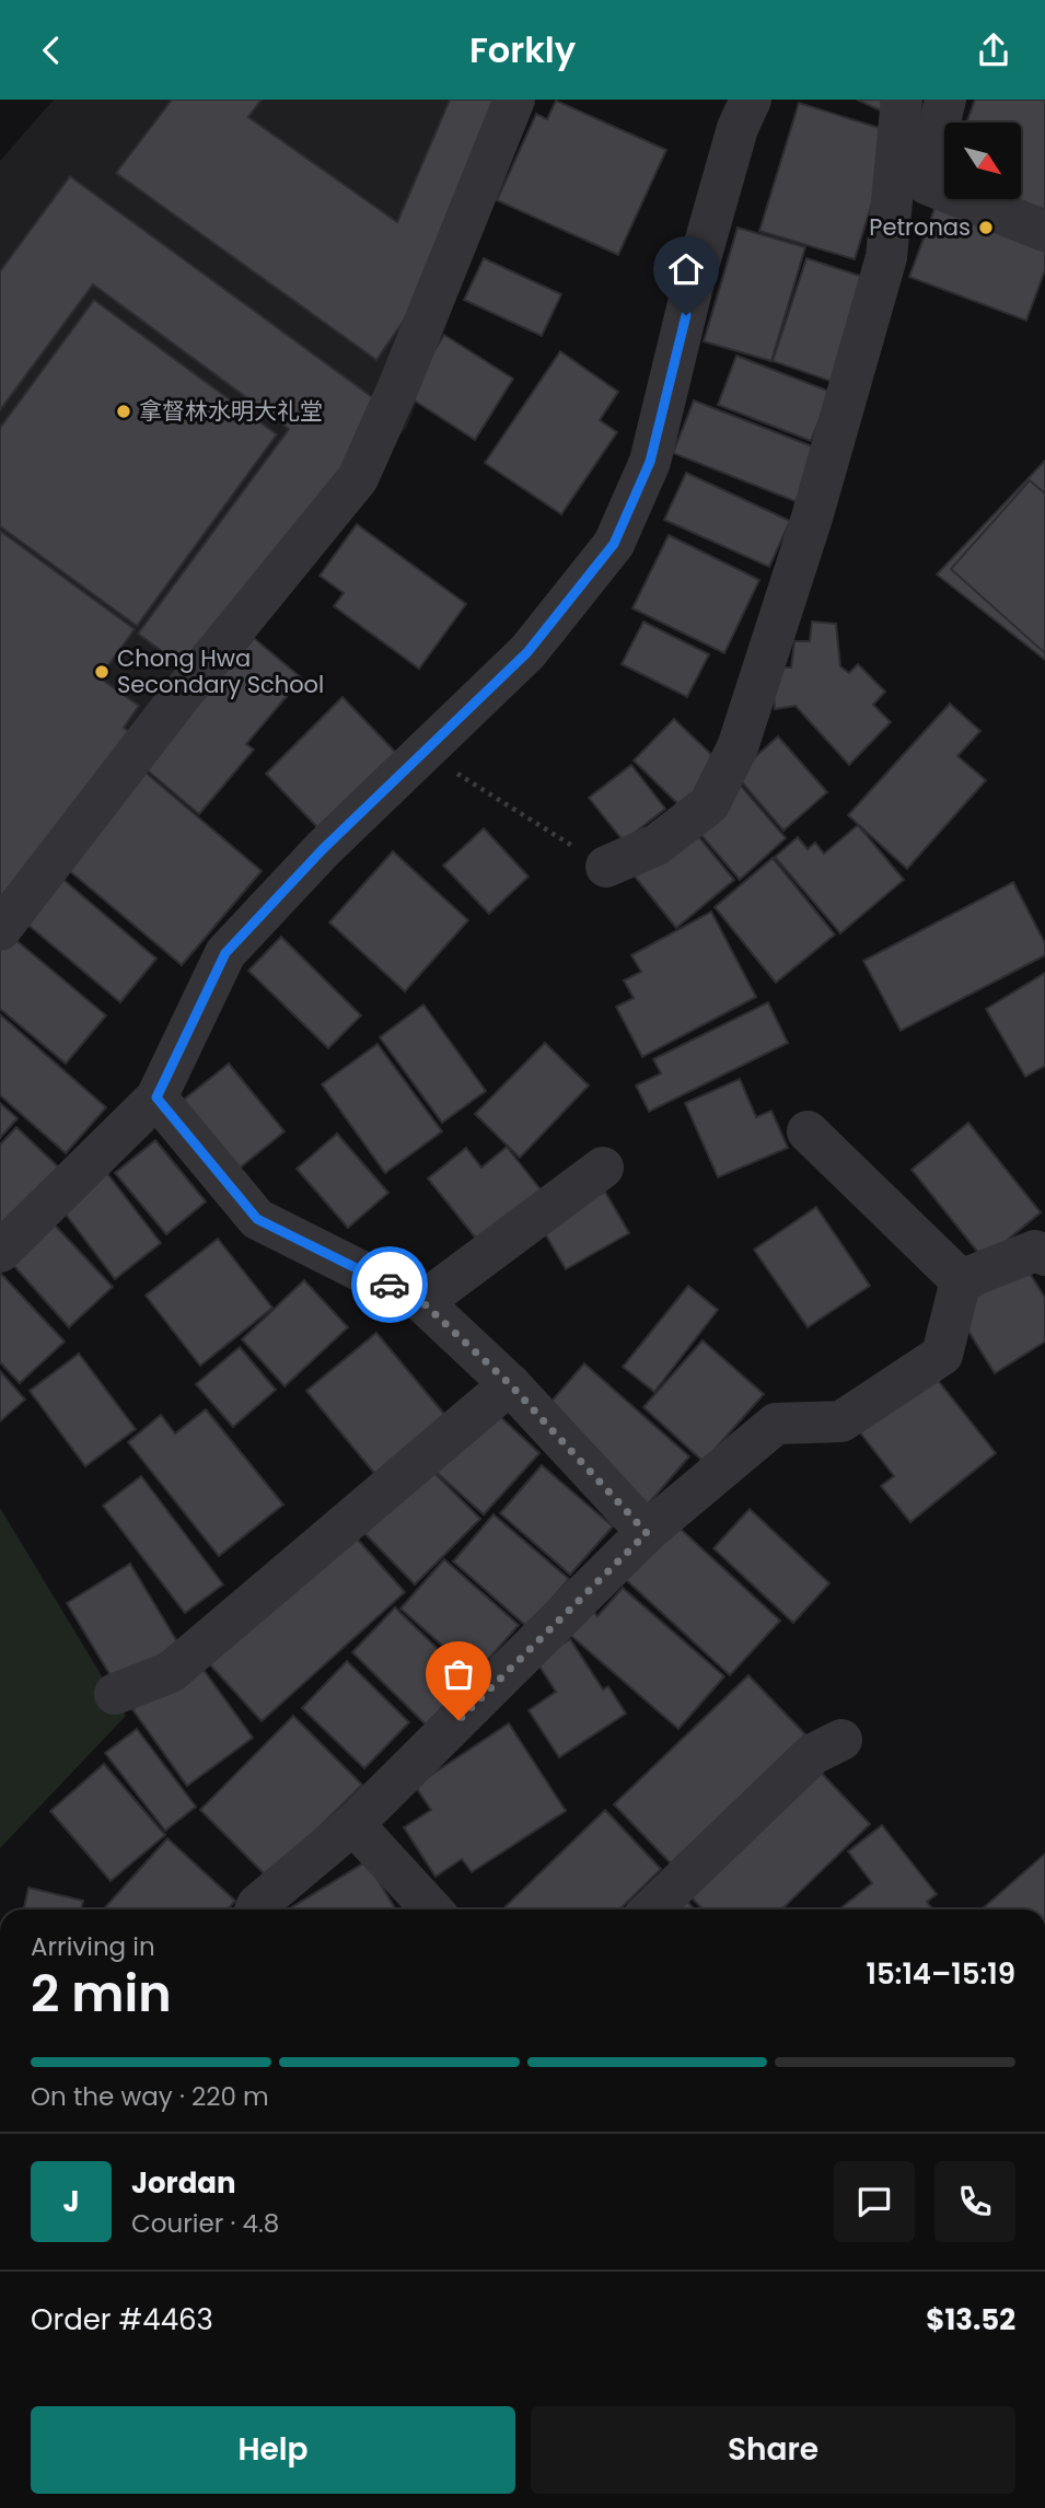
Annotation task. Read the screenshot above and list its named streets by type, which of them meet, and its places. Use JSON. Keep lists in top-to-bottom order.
{
  "places": ["Petronas", "拿督林水明大礼堂", "Chong Hwa Secondary School"],
  "north": "bottom right",
  "page": {
    "header": "Forkly",
    "heading": ["2 min", "Arriving in", "15:14–15:19"],
    "panel": [
      "Jordan",
      "Courier · 4.8",
      "Order #4463",
      "$13.52"
    ],
    "bar": "On the way · 220 m",
    "round": "J",
    "buttons": ["Help", "Share"]
  }
}
